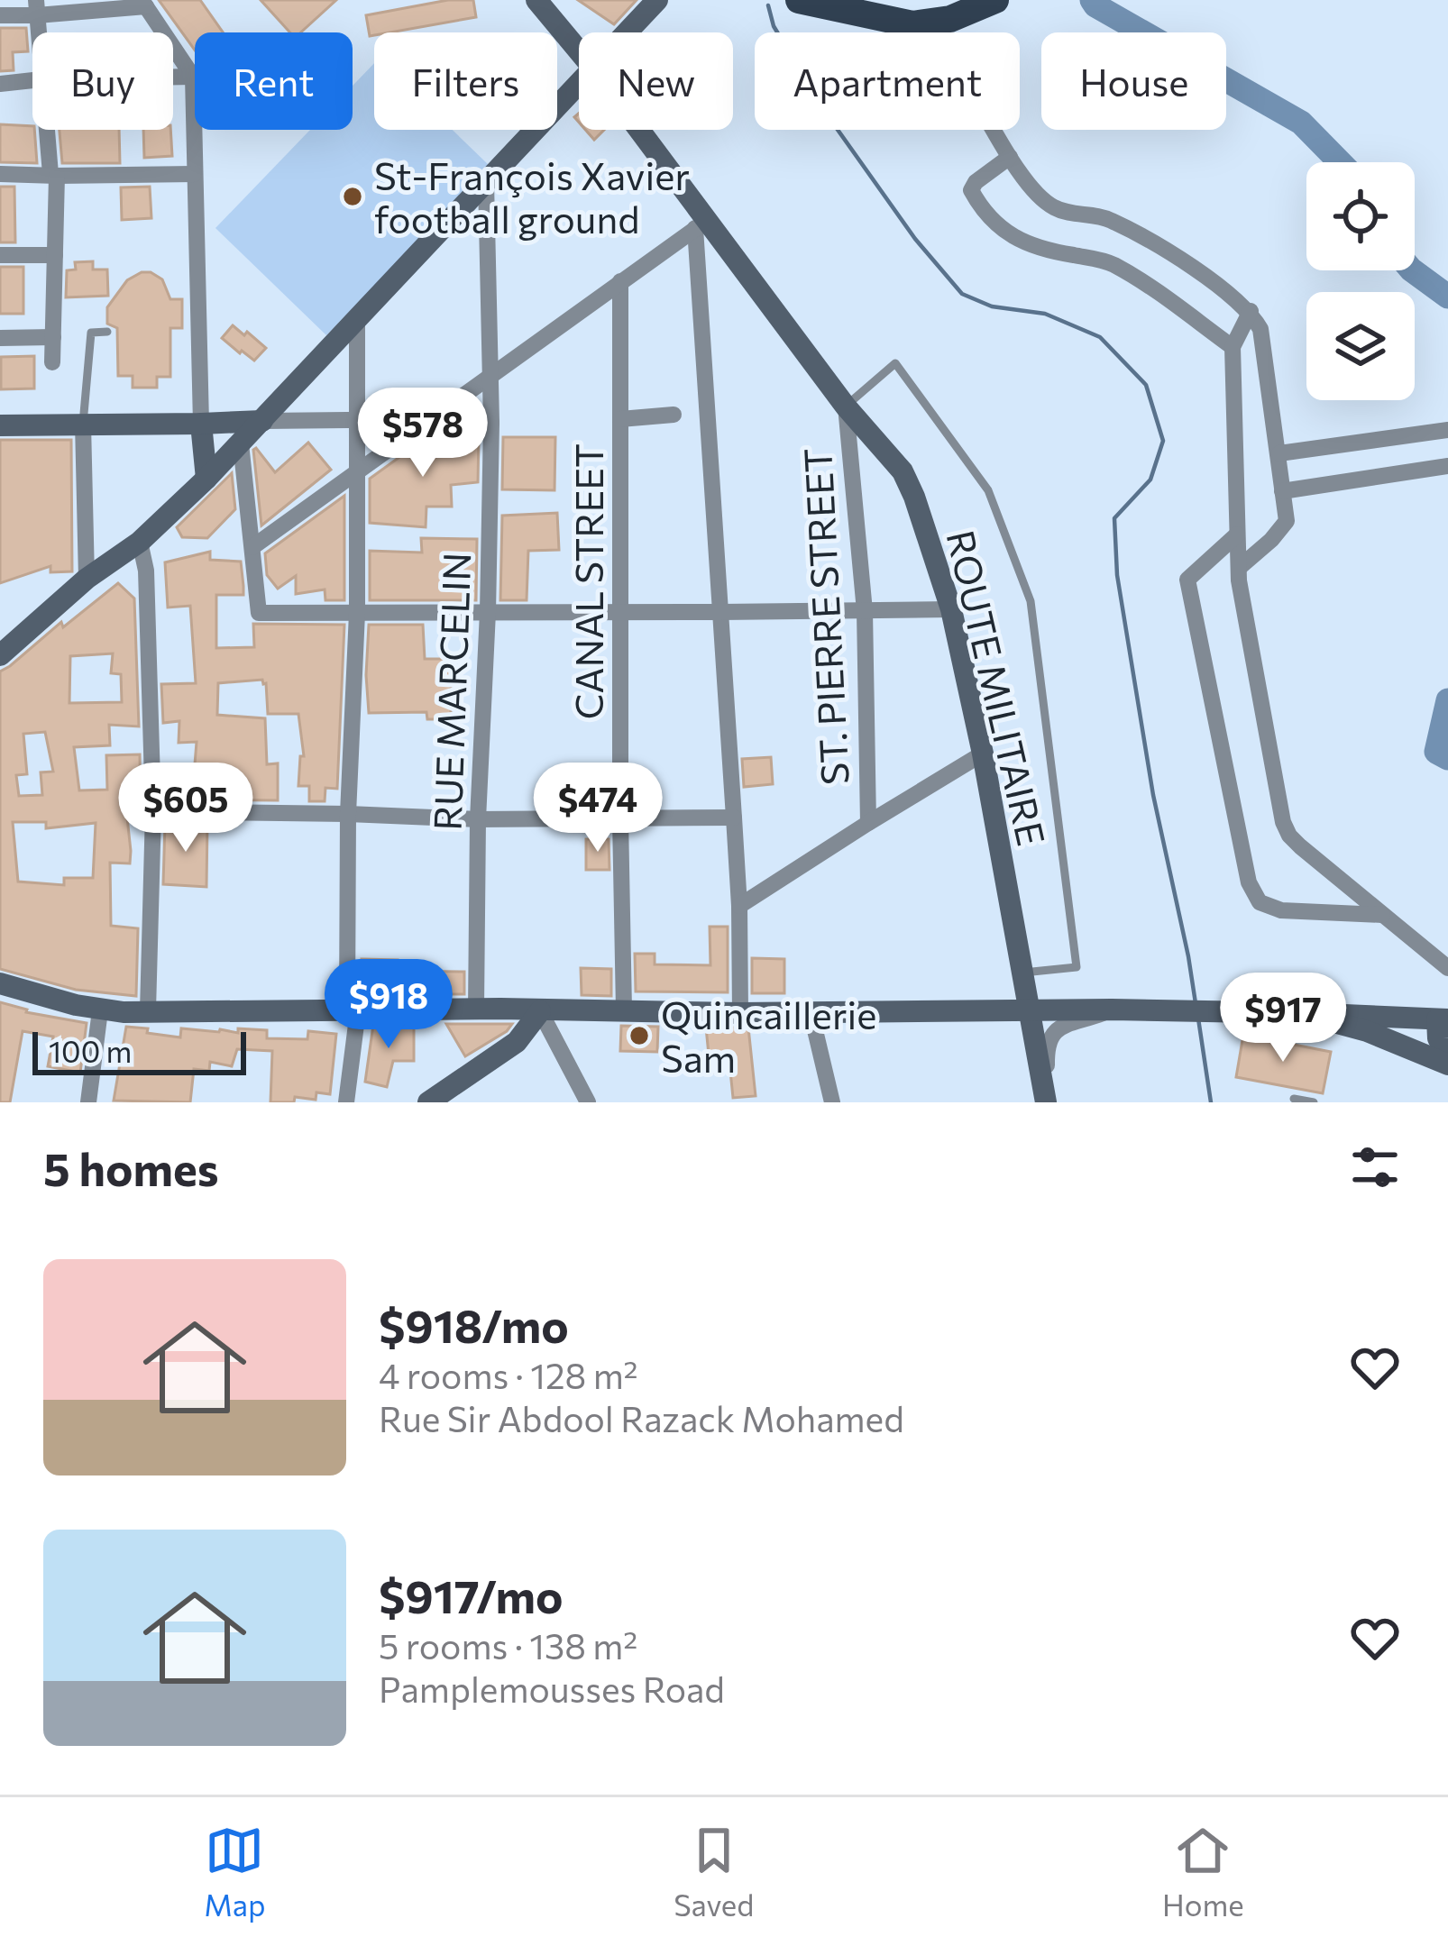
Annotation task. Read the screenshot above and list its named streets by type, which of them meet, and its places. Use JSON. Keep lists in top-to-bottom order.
{
  "streets": {
    "main road": ["ROUTE MILITAIRE"],
    "street": ["CANAL STREET", "ST. PIERRE STREET", "RUE MARCELIN"]
  },
  "crossings": [
    ["ST. PIERRE STREET", "ROUTE MILITAIRE"]
  ],
  "places": ["St-François Xavier football ground", "Quincaillerie Sam"],
  "scale_bar": "100 m",
  "page": {
    "chip": [
      "Buy",
      "Rent",
      "Filters",
      "New",
      "Apartment",
      "House"
    ],
    "price": [
      "$578",
      "$605",
      "$474",
      "$918",
      "$917"
    ],
    "scale": "100 m",
    "heading": "5 homes",
    "list": [
      {
        "name": "$918/mo",
        "note": "4 rooms · 128 m² · Rue Sir Abdool Razack Mohamed"
      },
      {
        "name": "$917/mo",
        "note": "5 rooms · 138 m² · Pamplemousses Road"
      }
    ],
    "tabs": ["Map", "Saved", "Home"]
  }
}
